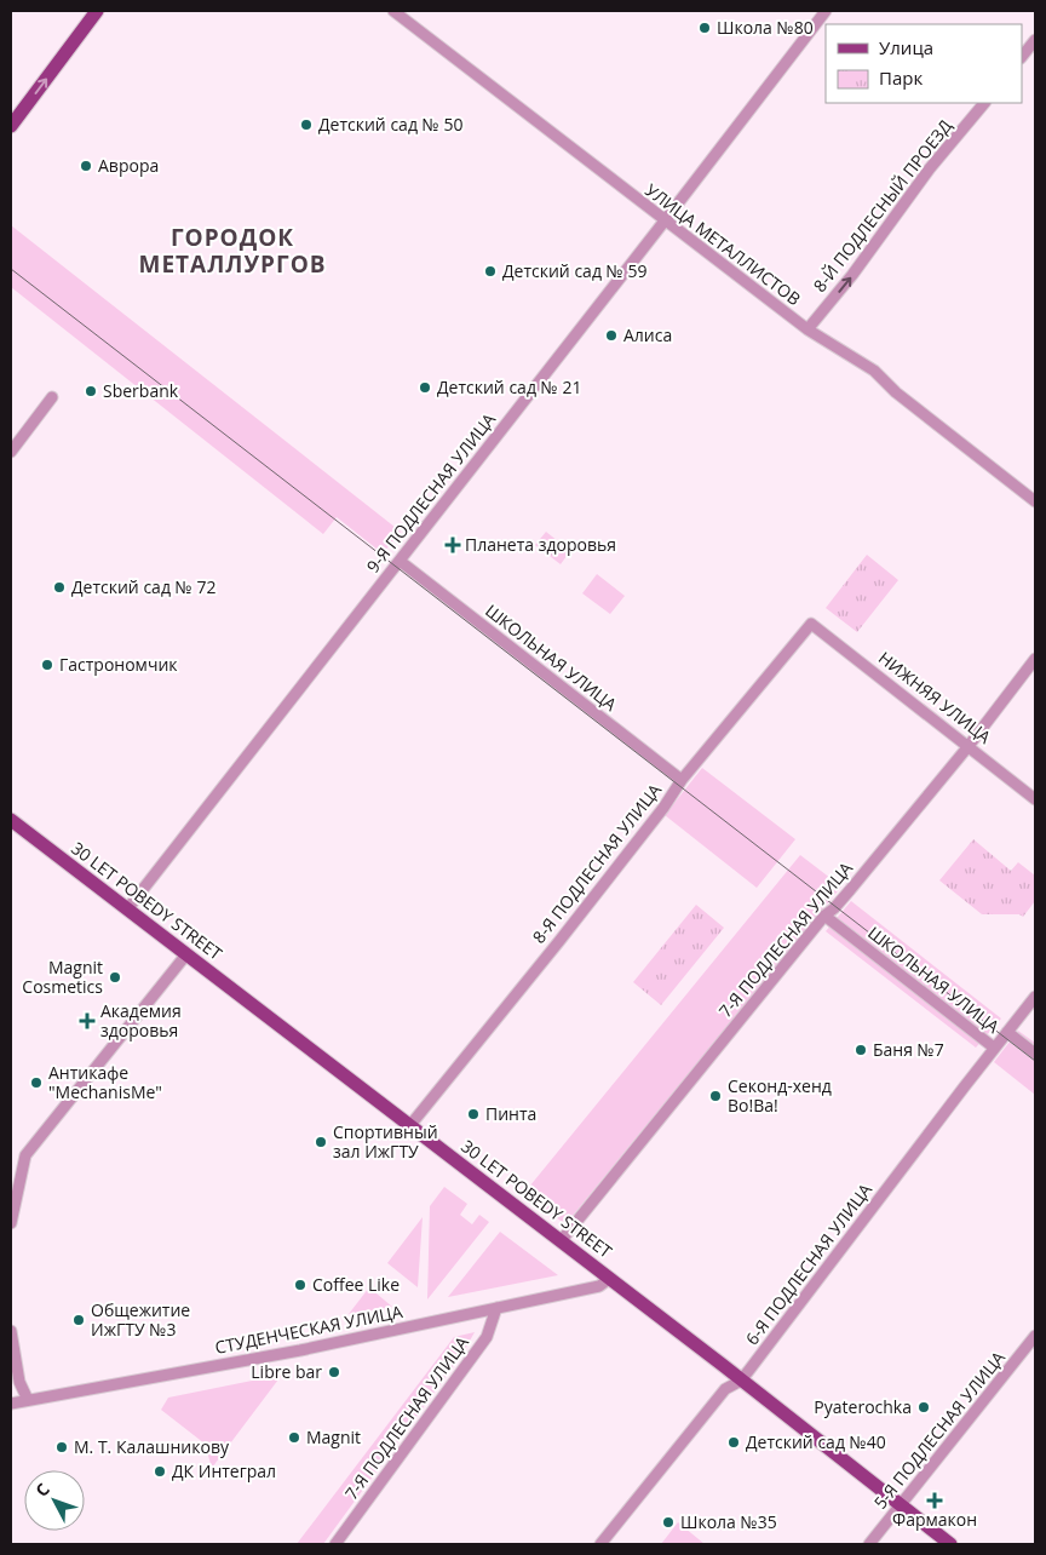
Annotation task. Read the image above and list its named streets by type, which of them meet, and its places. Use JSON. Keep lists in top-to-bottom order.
{
  "streets": {
    "main road": ["30 LET POBEDY STREET"],
    "street": [
      "8-Й ПОДЛЕСНЫЙ ПРОЕЗД",
      "УЛИЦА МЕТАЛЛИСТОВ",
      "9-Я ПОДЛЕСНАЯ УЛИЦА",
      "ШКОЛЬНАЯ УЛИЦА",
      "НИЖНЯЯ УЛИЦА",
      "8-Я ПОДЛЕСНАЯ УЛИЦА",
      "7-Я ПОДЛЕСНАЯ УЛИЦА",
      "6-Я ПОДЛЕСНАЯ УЛИЦА",
      "СТУДЕНЧЕСКАЯ УЛИЦА",
      "5-Я ПОДЛЕСНАЯ УЛИЦА"
    ]
  },
  "crossings": [
    ["8-Й ПОДЛЕСНЫЙ ПРОЕЗД", "УЛИЦА МЕТАЛЛИСТОВ"],
    ["УЛИЦА МЕТАЛЛИСТОВ", "9-Я ПОДЛЕСНАЯ УЛИЦА"],
    ["9-Я ПОДЛЕСНАЯ УЛИЦА", "ШКОЛЬНАЯ УЛИЦА"],
    ["9-Я ПОДЛЕСНАЯ УЛИЦА", "30 LET POBEDY STREET"],
    ["ШКОЛЬНАЯ УЛИЦА", "8-Я ПОДЛЕСНАЯ УЛИЦА"],
    ["ШКОЛЬНАЯ УЛИЦА", "7-Я ПОДЛЕСНАЯ УЛИЦА"],
    ["ШКОЛЬНАЯ УЛИЦА", "6-Я ПОДЛЕСНАЯ УЛИЦА"],
    ["НИЖНЯЯ УЛИЦА", "8-Я ПОДЛЕСНАЯ УЛИЦА"],
    ["НИЖНЯЯ УЛИЦА", "7-Я ПОДЛЕСНАЯ УЛИЦА"],
    ["8-Я ПОДЛЕСНАЯ УЛИЦА", "30 LET POBEDY STREET"],
    ["30 LET POBEDY STREET", "7-Я ПОДЛЕСНАЯ УЛИЦА"],
    ["30 LET POBEDY STREET", "6-Я ПОДЛЕСНАЯ УЛИЦА"],
    ["30 LET POBEDY STREET", "СТУДЕНЧЕСКАЯ УЛИЦА"],
    ["30 LET POBEDY STREET", "5-Я ПОДЛЕСНАЯ УЛИЦА"],
    ["7-Я ПОДЛЕСНАЯ УЛИЦА", "СТУДЕНЧЕСКАЯ УЛИЦА"]
  ],
  "one_way": ["8-Й ПОДЛЕСНЫЙ ПРОЕЗД"],
  "districts": ["ГОРОДОК МЕТАЛЛУРГОВ"],
  "places": {
    "other": [
      "Школа №80",
      "Детский сад № 50",
      "Аврора",
      "Детский сад № 59",
      "Алиса",
      "Детский сад № 21",
      "Sberbank",
      "Детский сад № 72",
      "Гастрономчик",
      "Magnit Cosmetics",
      "Баня №7",
      "Антикафе \"MechanisMe\"",
      "Секонд-хенд Во!Ва!",
      "Пинта",
      "Спортивный зал ИжГТУ",
      "Coffee Like",
      "Общежитие ИжГТУ №3",
      "Libre bar",
      "Pyaterochka",
      "Magnit",
      "Детский сад №40",
      "М. Т. Калашникову",
      "ДК Интеграл",
      "Школа №35"
    ],
    "health": ["Планета здоровья", "Академия здоровья", "Фармакон"]
  },
  "legend": ["Улица", "Парк"],
  "north": "top left"
}
